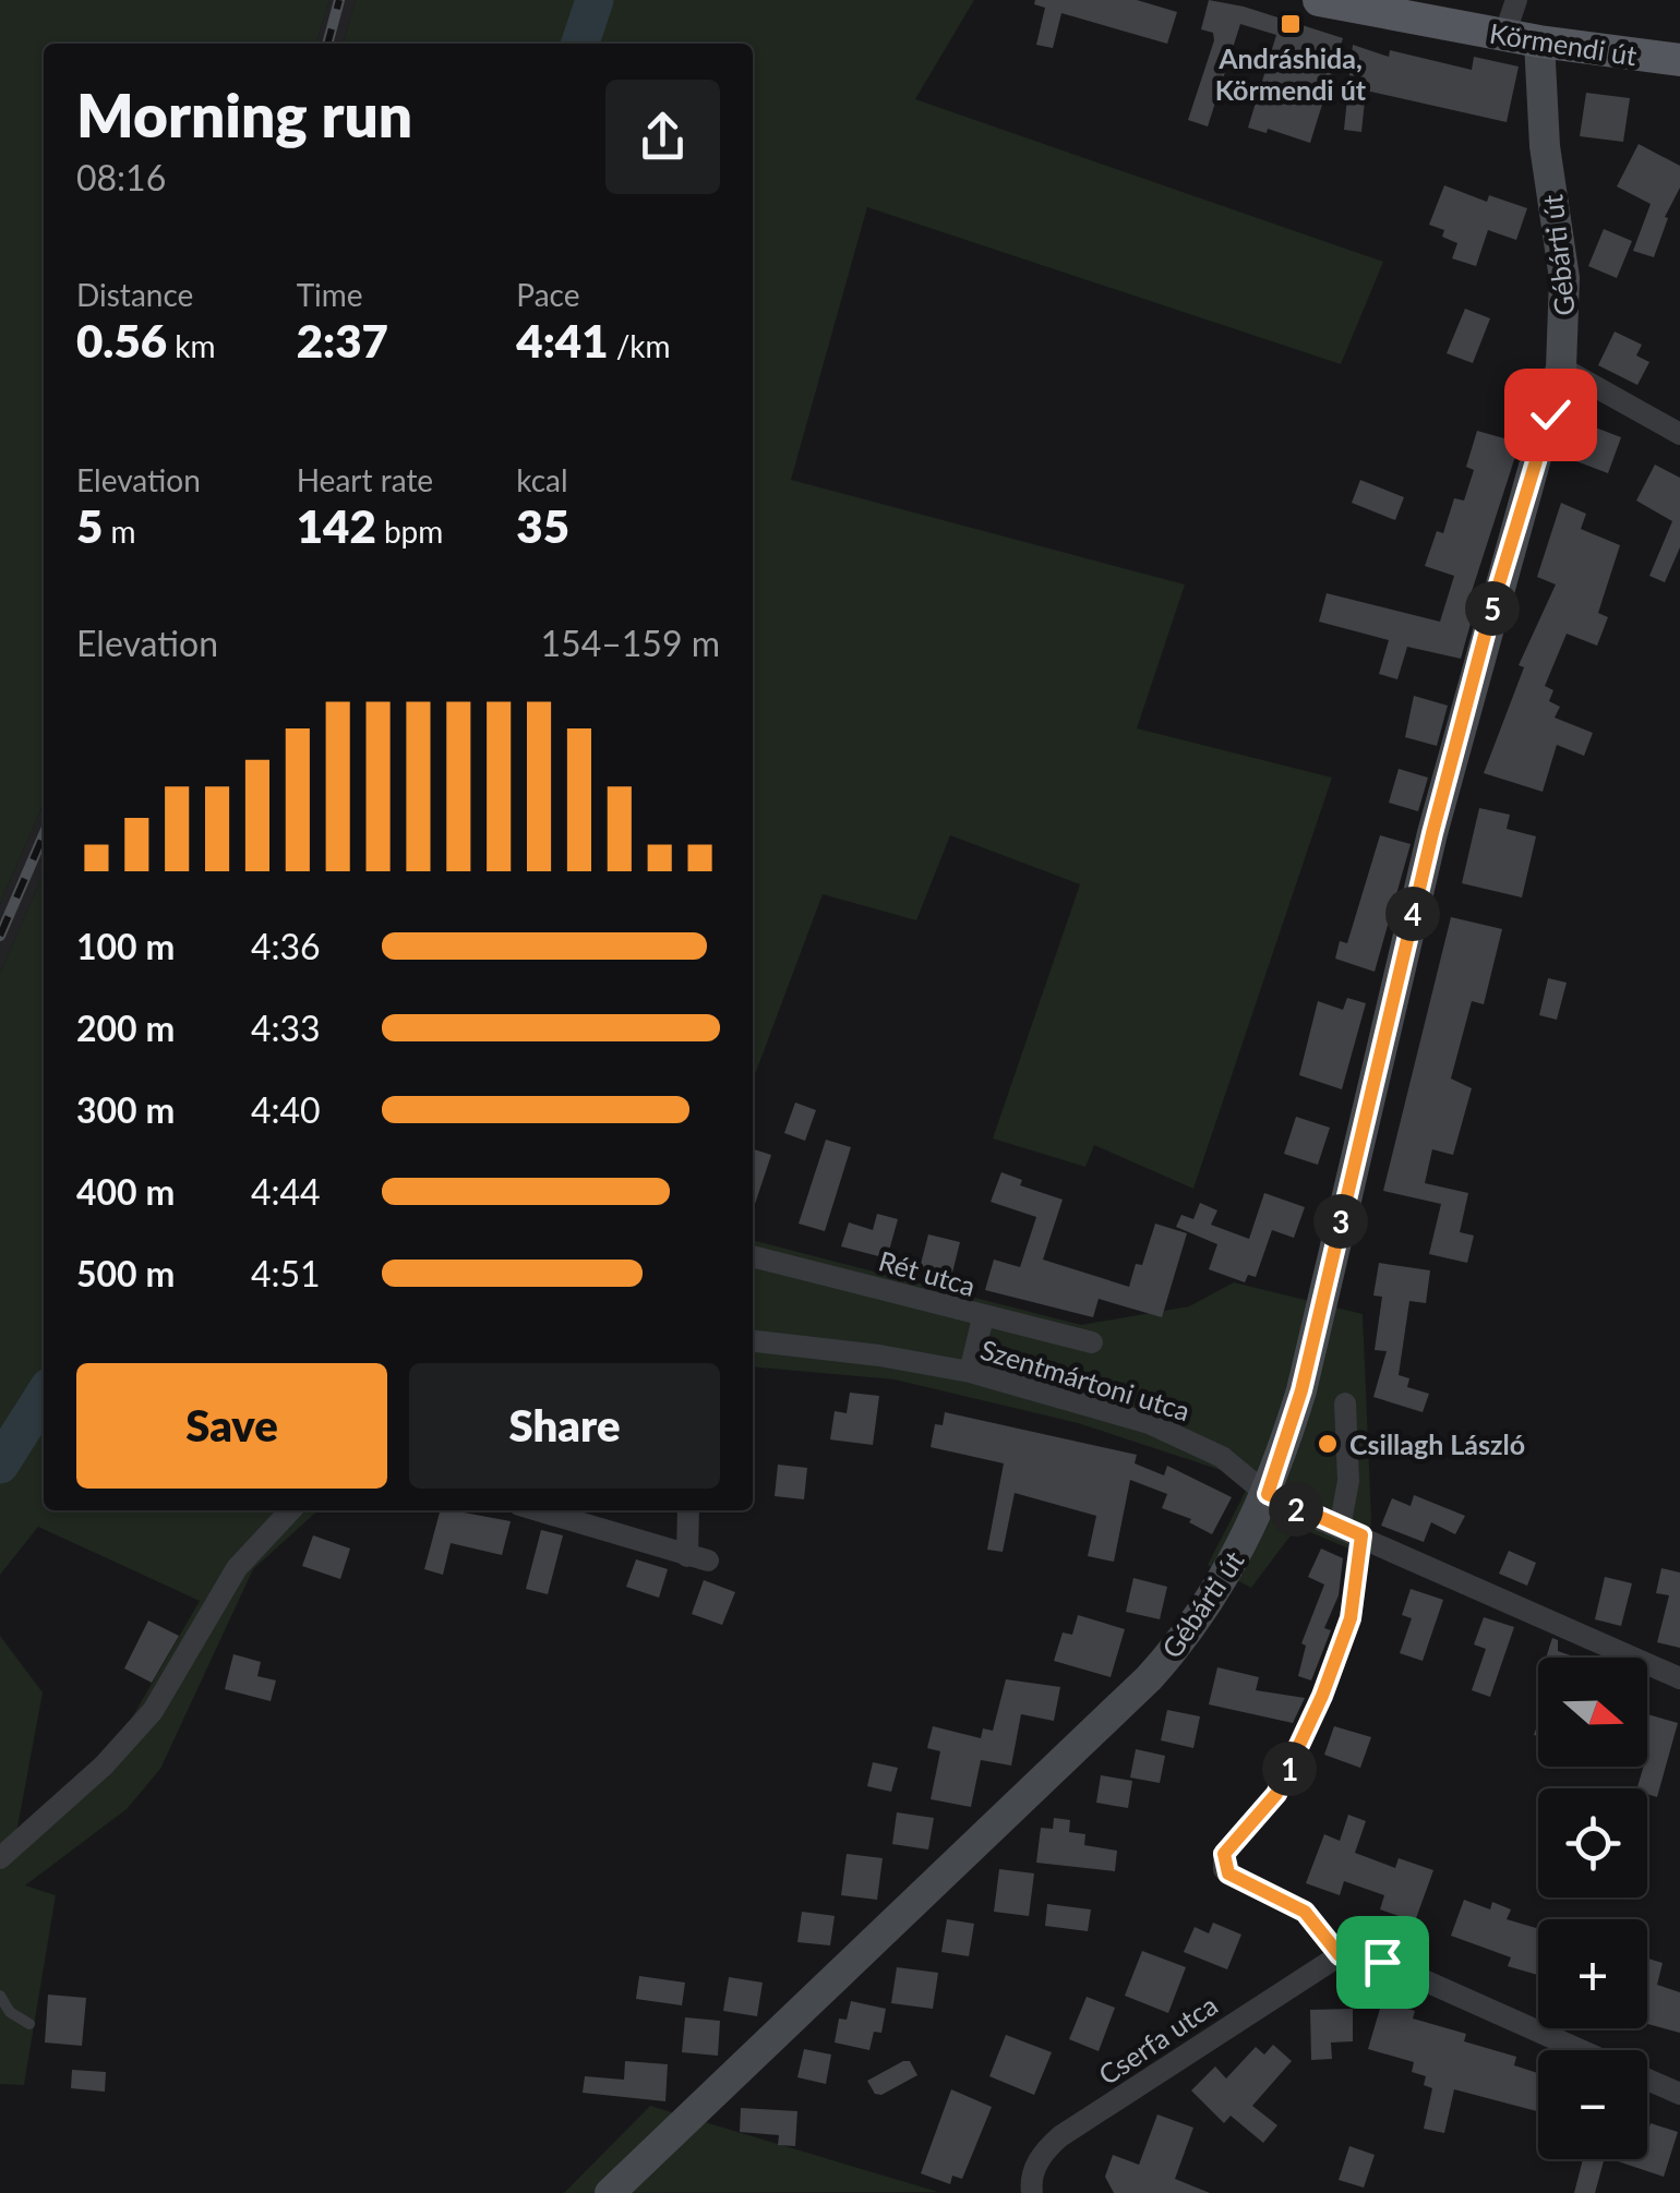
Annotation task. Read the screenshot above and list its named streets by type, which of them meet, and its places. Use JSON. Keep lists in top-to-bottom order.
{
  "streets": {
    "main road": ["Körmendi út", "Gébárti út"],
    "street": ["Rét utca", "Szentmártoni utca", "Cserfa utca"]
  },
  "crossings": [
    ["Körmendi út", "Gébárti út"],
    ["Gébárti út", "Szentmártoni utca"]
  ],
  "places": {
    "transit": ["Andráshida, Körmendi út"],
    "other": ["Csillagh László"]
  },
  "north": "right",
  "page": {
    "heading": ["Morning run", "08:16"],
    "stats": [
      ["Distance", "0.56 km"],
      ["Time", "2:37"],
      ["Pace", "4:41 /km"],
      ["Elevation", "5 m"],
      ["Heart rate", "142 bpm"],
      ["kcal", "35"]
    ],
    "pins": [
      "5",
      "4",
      "3",
      "2",
      "1"
    ],
    "chart": ["Elevation", "154–159 m"],
    "list": [
      {
        "name": "100 m",
        "note": "4:36"
      },
      {
        "name": "200 m",
        "note": "4:33"
      },
      {
        "name": "300 m",
        "note": "4:40"
      },
      {
        "name": "400 m",
        "note": "4:44"
      },
      {
        "name": "500 m",
        "note": "4:51"
      }
    ],
    "buttons": ["Save", "Share"],
    "map_buttons": ["+", "−"]
  }
}
